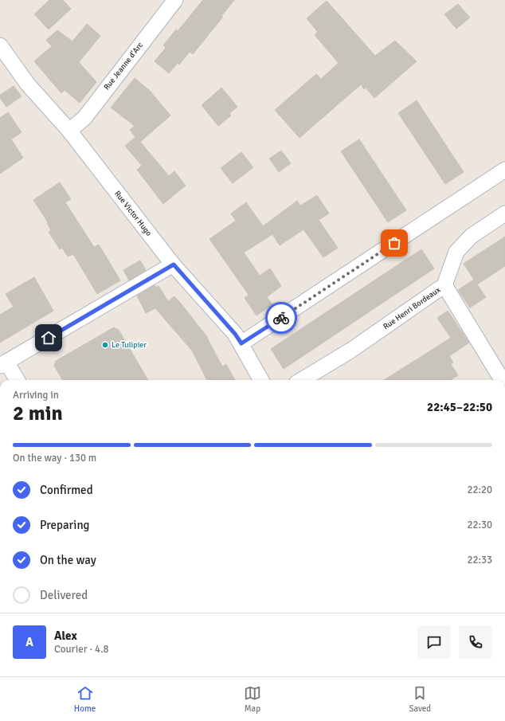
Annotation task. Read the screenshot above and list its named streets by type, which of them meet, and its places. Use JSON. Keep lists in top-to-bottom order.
{
  "streets": {
    "street": ["Rue Jeanne d'Arc", "Rue Victor Hugo", "Rue Henri Bordeaux"]
  },
  "crossings": [
    ["Rue Jeanne d'Arc", "Rue Victor Hugo"]
  ],
  "places": ["Le Tulipier"],
  "page": {
    "heading": ["2 min", "Arriving in", "22:45–22:50"],
    "panel": ["Alex", "Courier · 4.8"],
    "bar": "On the way · 130 m",
    "list": [
      ["Confirmed", "22:20"],
      ["Preparing", "22:30"],
      ["On the way", "22:33"],
      "Delivered"
    ],
    "round": "A",
    "tabs": ["Home", "Map", "Saved"]
  }
}
